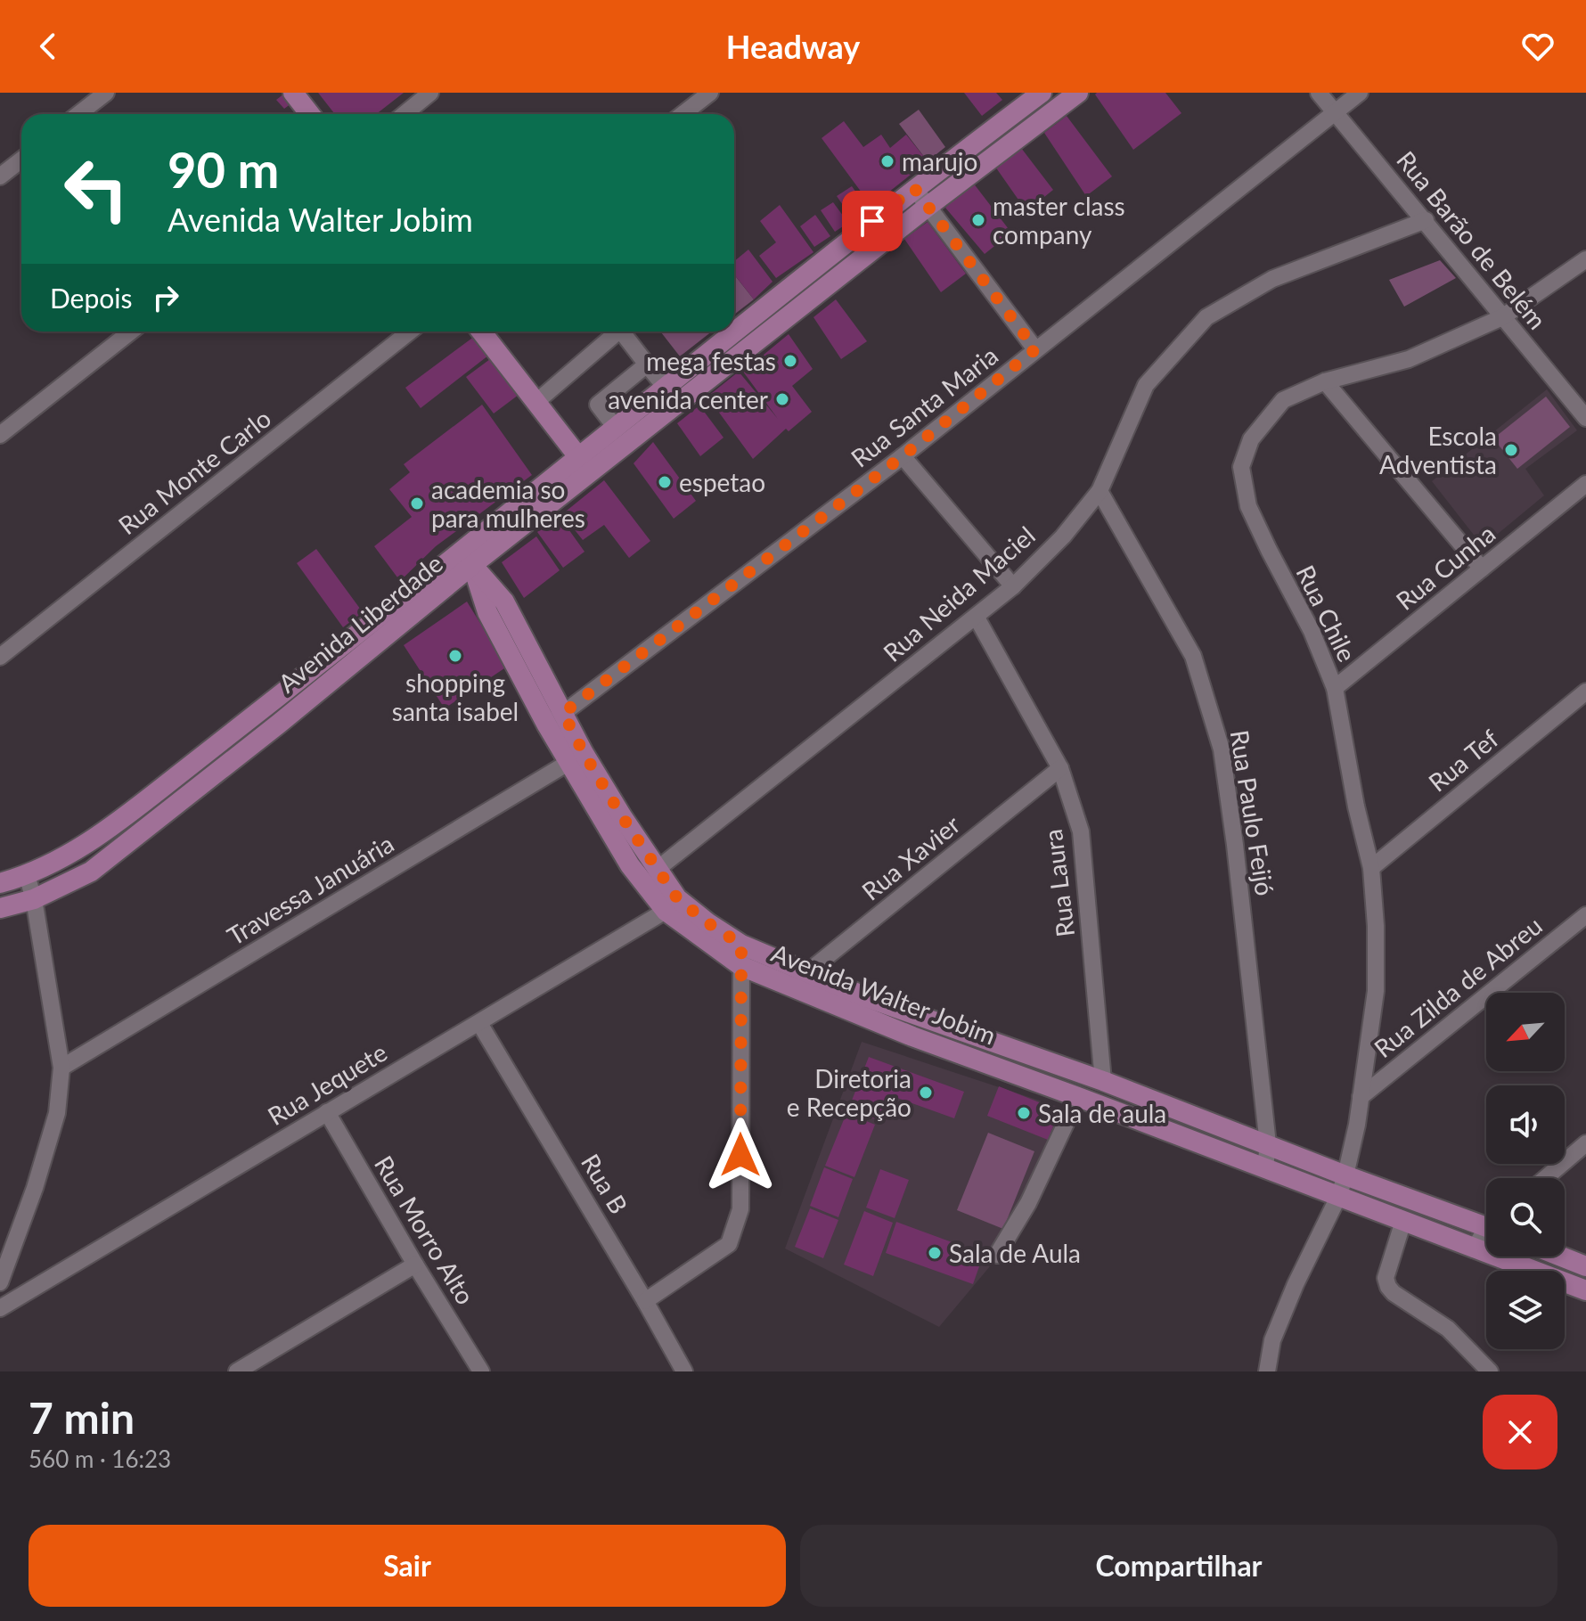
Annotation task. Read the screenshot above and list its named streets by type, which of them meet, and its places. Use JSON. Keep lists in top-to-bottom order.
{
  "streets": {
    "main road": ["Avenida Liberdade", "Avenida Walter Jobim"],
    "street": [
      "Rua Barão de Belém",
      "Rua Santa Maria",
      "Rua Monte Carlo",
      "Rua Cunha",
      "Rua Neida Maciel",
      "Rua Chile",
      "Rua Tef",
      "Rua Paulo Feijó",
      "Rua Xavier",
      "Rua Laura",
      "Travessa Januária",
      "Rua Zilda de Abreu",
      "Rua Jequete",
      "Rua B",
      "Rua Morro Alto"
    ]
  },
  "crossings": [
    ["Rua Barão de Belém", "Rua Santa Maria"],
    ["Rua Barão de Belém", "Rua Neida Maciel"],
    ["Rua Barão de Belém", "Rua Chile"],
    ["Rua Santa Maria", "Avenida Walter Jobim"],
    ["Rua Cunha", "Rua Chile"],
    ["Rua Neida Maciel", "Rua Paulo Feijó"],
    ["Rua Neida Maciel", "Rua Laura"],
    ["Rua Neida Maciel", "Avenida Walter Jobim"],
    ["Rua Chile", "Rua Tef"],
    ["Rua Chile", "Rua Zilda de Abreu"],
    ["Rua Chile", "Avenida Walter Jobim"],
    ["Avenida Liberdade", "Avenida Walter Jobim"],
    ["Rua Paulo Feijó", "Avenida Walter Jobim"],
    ["Rua Xavier", "Rua Laura"],
    ["Rua Xavier", "Avenida Walter Jobim"],
    ["Rua Laura", "Avenida Walter Jobim"],
    ["Travessa Januária", "Avenida Walter Jobim"],
    ["Avenida Walter Jobim", "Rua Jequete"],
    ["Rua Jequete", "Rua B"],
    ["Rua Jequete", "Rua Morro Alto"]
  ],
  "places": [
    "marujo",
    "master class company",
    "mega festas",
    "avenida center",
    "Escola Adventista",
    "espetao",
    "academia so para mulheres",
    "shopping santa isabel",
    "Diretoria e Recepção",
    "Sala de aula",
    "Sala de Aula"
  ],
  "north": "bottom left",
  "page": {
    "header": "Headway",
    "turn": ["90 m", "Avenida Walter Jobim"],
    "then": "Depois",
    "heading": ["7 min", "560 m · 16:23"],
    "buttons": ["Sair", "Compartilhar"]
  }
}
